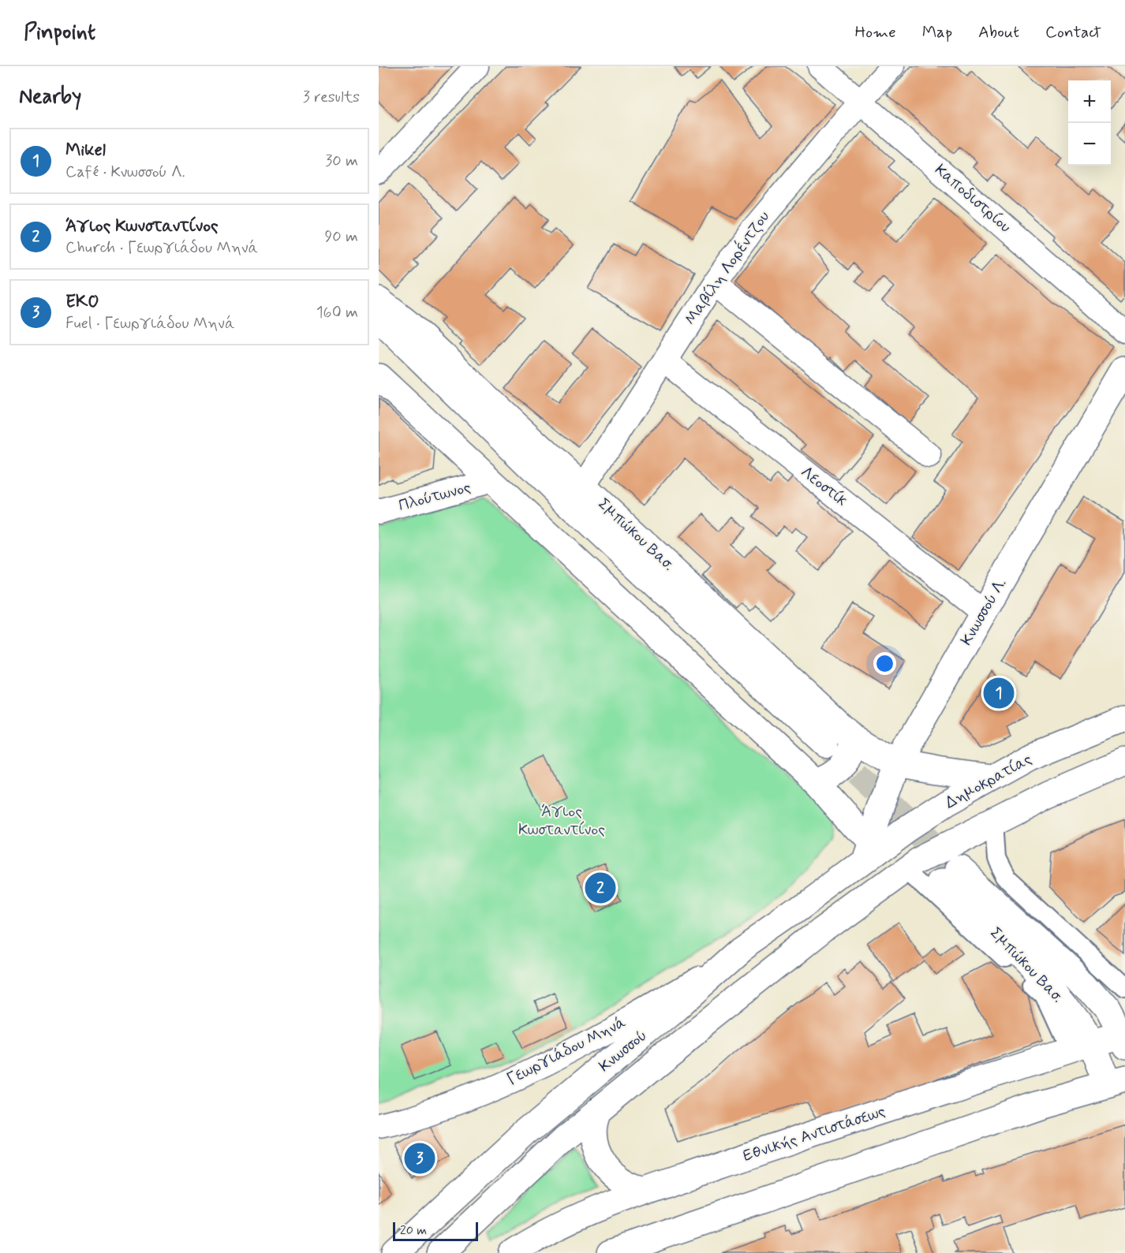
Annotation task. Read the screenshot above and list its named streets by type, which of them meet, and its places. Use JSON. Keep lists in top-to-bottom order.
{
  "streets": {
    "main road": [
      "Σμπώκου Βασ.",
      "Κνωσσού Λ.",
      "Δημοκρατίας",
      "Κνωσσού",
      "Εθνικής Αντιστάσεως"
    ],
    "street": [
      "Καποδιστρίου",
      "Μαβίλη Λορέντζου",
      "Λεοστίκ",
      "Πλούτωνος",
      "Γεωργιάδου Μηνά"
    ]
  },
  "crossings": [
    ["Καποδιστρίου", "Μαβίλη Λορέντζου"],
    ["Μαβίλη Λορέντζου", "Λεοστίκ"],
    ["Μαβίλη Λορέντζου", "Σμπώκου Βασ."],
    ["Λεοστίκ", "Κνωσσού Λ."],
    ["Σμπώκου Βασ.", "Κνωσσού Λ."],
    ["Σμπώκου Βασ.", "Δημοκρατίας"],
    ["Σμπώκου Βασ.", "Εθνικής Αντιστάσεως"],
    ["Κνωσσού Λ.", "Δημοκρατίας"],
    ["Κνωσσού Λ.", "Κνωσσού"],
    ["Δημοκρατίας", "Κνωσσού"],
    ["Γεωργιάδου Μηνά", "Κνωσσού"]
  ],
  "parks": ["Άγιος Κωσταντίνος"],
  "scale_bar": "20 m",
  "page": {
    "header": "Pinpoint",
    "nav": [
      "Home",
      "Map",
      "About",
      "Contact"
    ],
    "heading": ["Nearby", "3 results"],
    "map_buttons": ["+", "−"],
    "list": [
      {
        "mark": "1",
        "name": "Mikel",
        "note": "Café · Κνωσσού Λ.",
        "value": "30 m"
      },
      {
        "mark": "2",
        "name": "Άγιος Κωνσταντίνος",
        "note": "Church · Γεωργιάδου Μηνά",
        "value": "90 m"
      },
      {
        "mark": "3",
        "name": "EKO",
        "note": "Fuel · Γεωργιάδου Μηνά",
        "value": "160 m"
      }
    ],
    "pins": ["1", "2", "3"],
    "scale": "20 m"
  }
}
